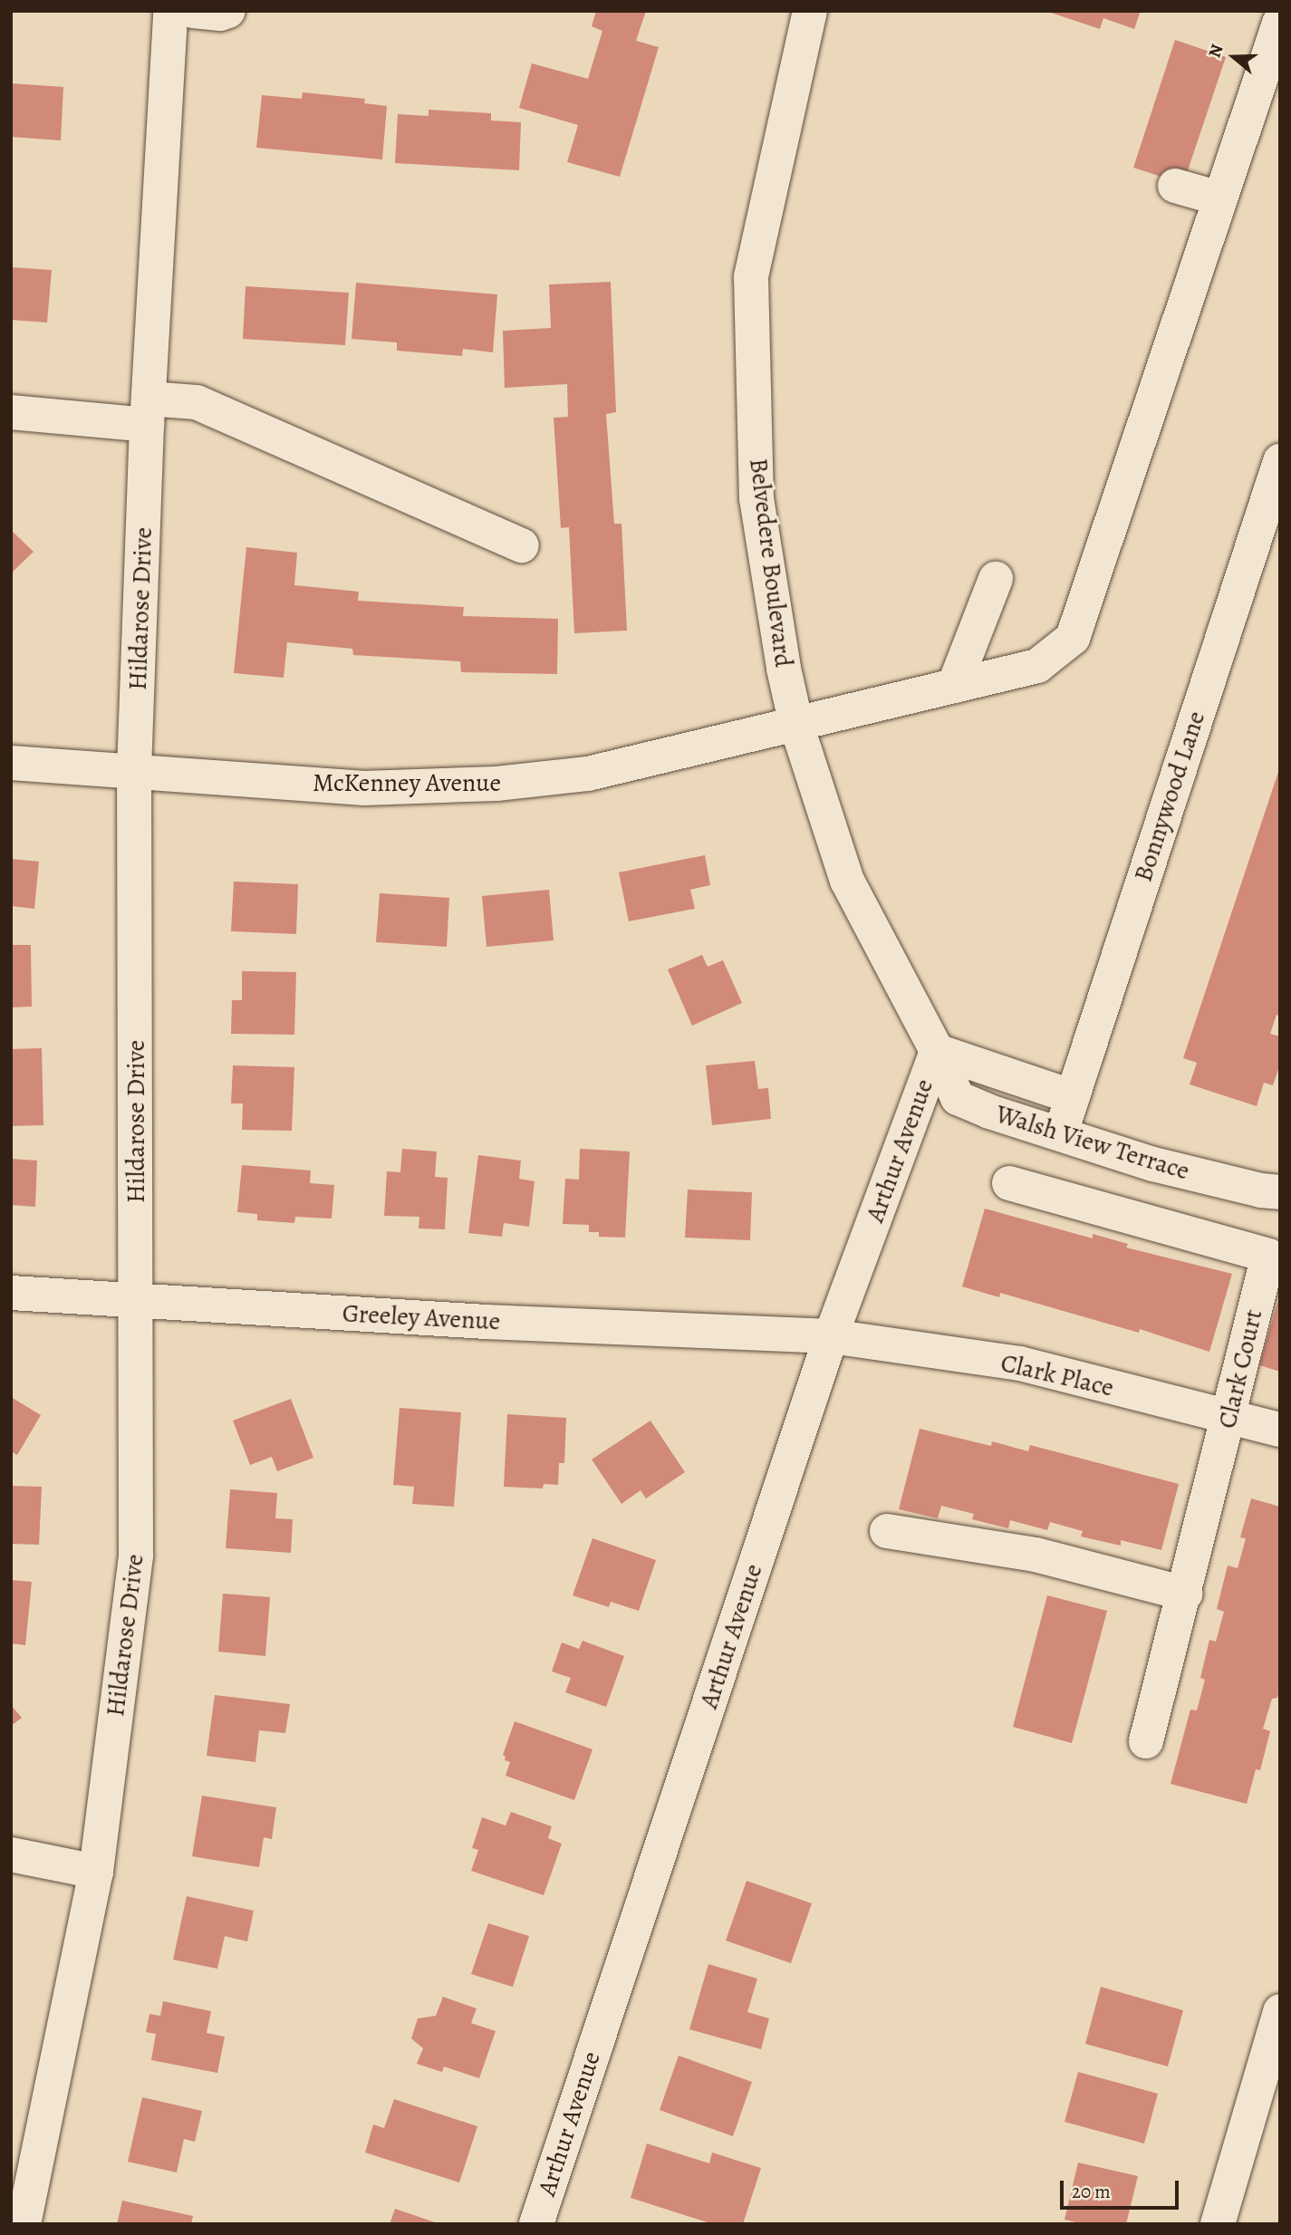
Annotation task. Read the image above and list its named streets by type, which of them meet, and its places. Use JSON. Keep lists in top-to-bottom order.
{
  "streets": {
    "street": [
      "Belvedere Boulevard",
      "Hildarose Drive",
      "McKenney Avenue",
      "Bonnywood Lane",
      "Walsh View Terrace",
      "Arthur Avenue",
      "Greeley Avenue",
      "Clark Court",
      "Clark Place"
    ]
  },
  "crossings": [
    ["Belvedere Boulevard", "McKenney Avenue"],
    ["Belvedere Boulevard", "Walsh View Terrace"],
    ["Belvedere Boulevard", "Arthur Avenue"],
    ["Hildarose Drive", "McKenney Avenue"],
    ["Hildarose Drive", "Greeley Avenue"],
    ["Bonnywood Lane", "Walsh View Terrace"],
    ["Walsh View Terrace", "Arthur Avenue"],
    ["Arthur Avenue", "Greeley Avenue"],
    ["Arthur Avenue", "Clark Place"],
    ["Greeley Avenue", "Clark Place"],
    ["Clark Court", "Clark Place"]
  ],
  "scale_bar": "20 m",
  "north": "left"
}
